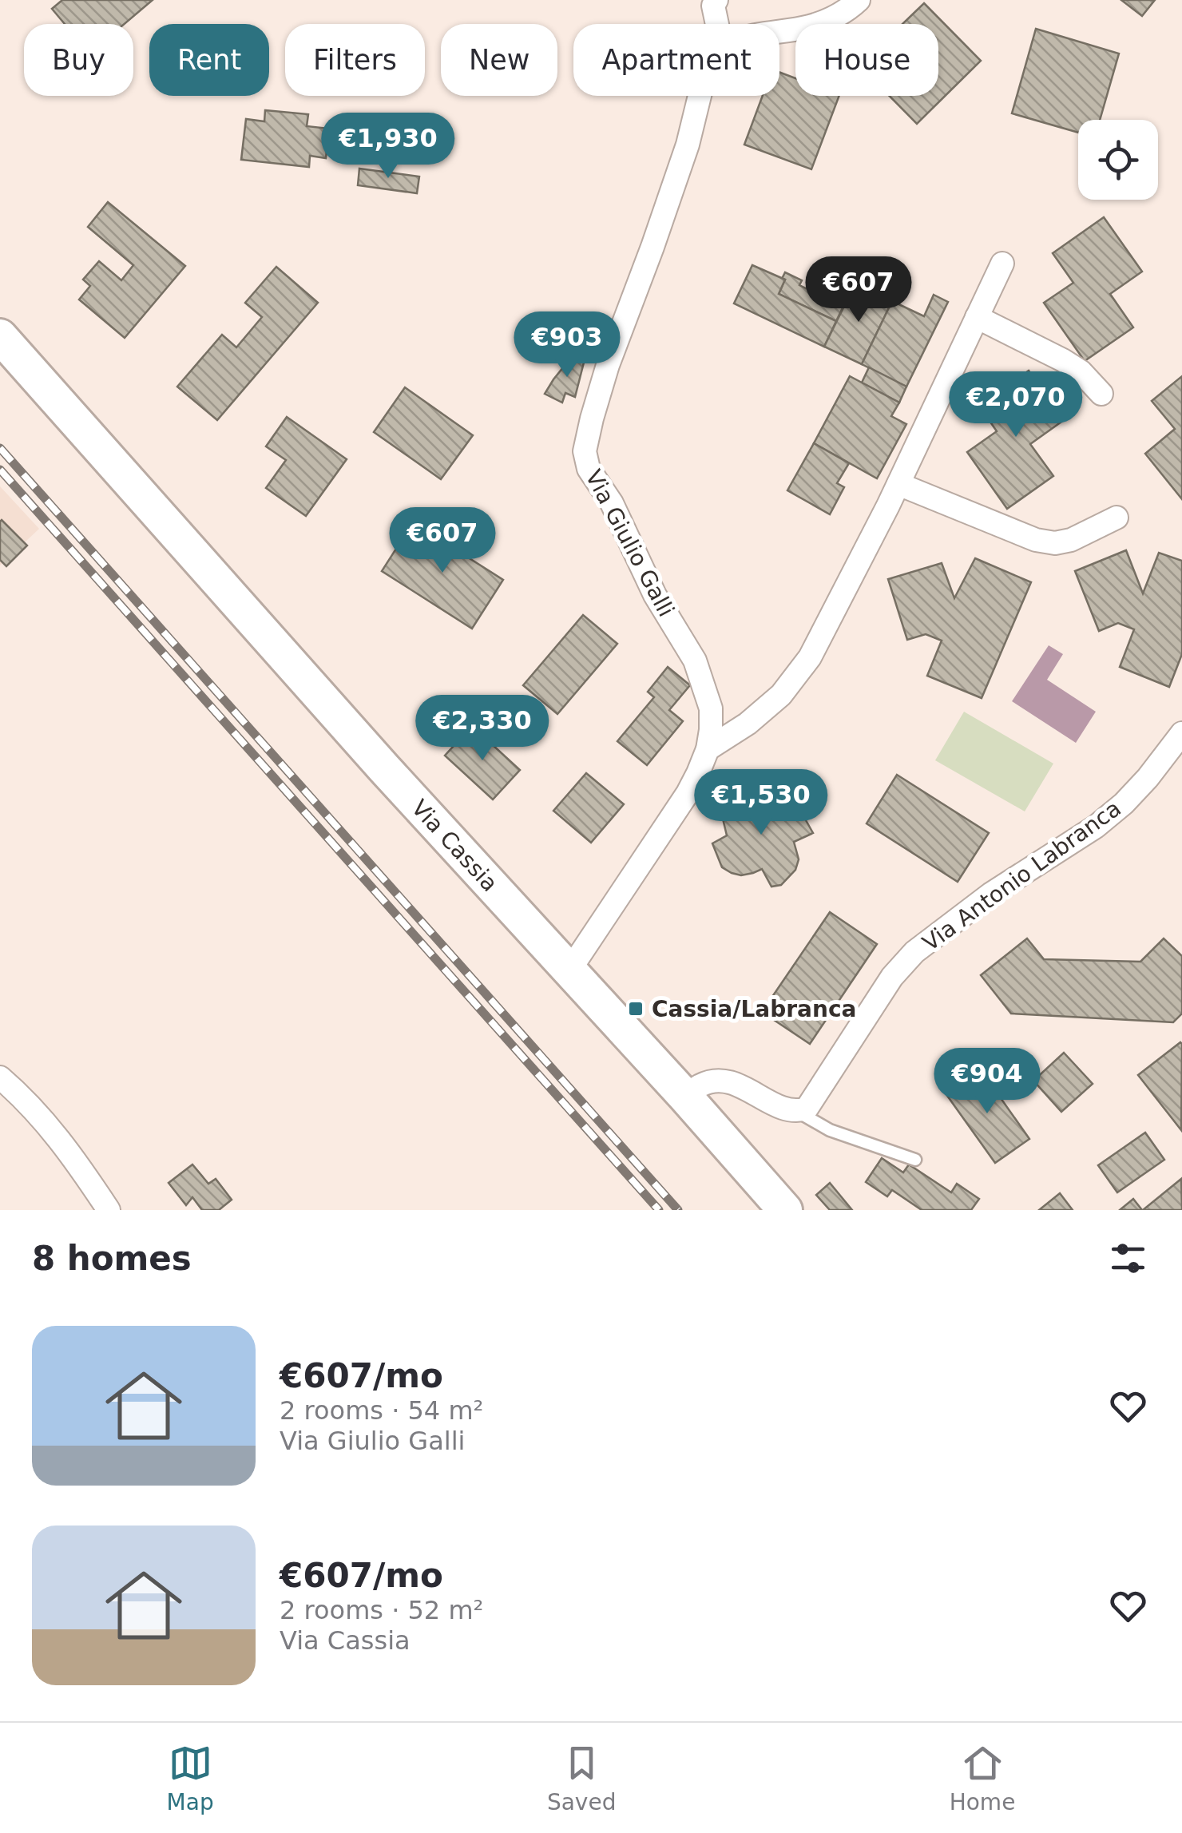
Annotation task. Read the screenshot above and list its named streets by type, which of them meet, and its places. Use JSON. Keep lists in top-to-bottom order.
{
  "streets": {
    "main road": ["Via Cassia"],
    "street": ["Via Giulio Galli", "Via Antonio Labranca"]
  },
  "crossings": [
    ["Via Giulio Galli", "Via Cassia"]
  ],
  "places": {
    "transit": ["Cassia/Labranca"]
  },
  "page": {
    "chip": [
      "Buy",
      "Rent",
      "Filters",
      "New",
      "Apartment",
      "House"
    ],
    "price": [
      "€1,930",
      "€607",
      "€903",
      "€2,070",
      "€607",
      "€2,330",
      "€1,530",
      "€904"
    ],
    "heading": "8 homes",
    "list": [
      {
        "name": "€607/mo",
        "note": "2 rooms · 54 m² · Via Giulio Galli"
      },
      {
        "name": "€607/mo",
        "note": "2 rooms · 52 m² · Via Cassia"
      }
    ],
    "tabs": ["Map", "Saved", "Home"]
  }
}
